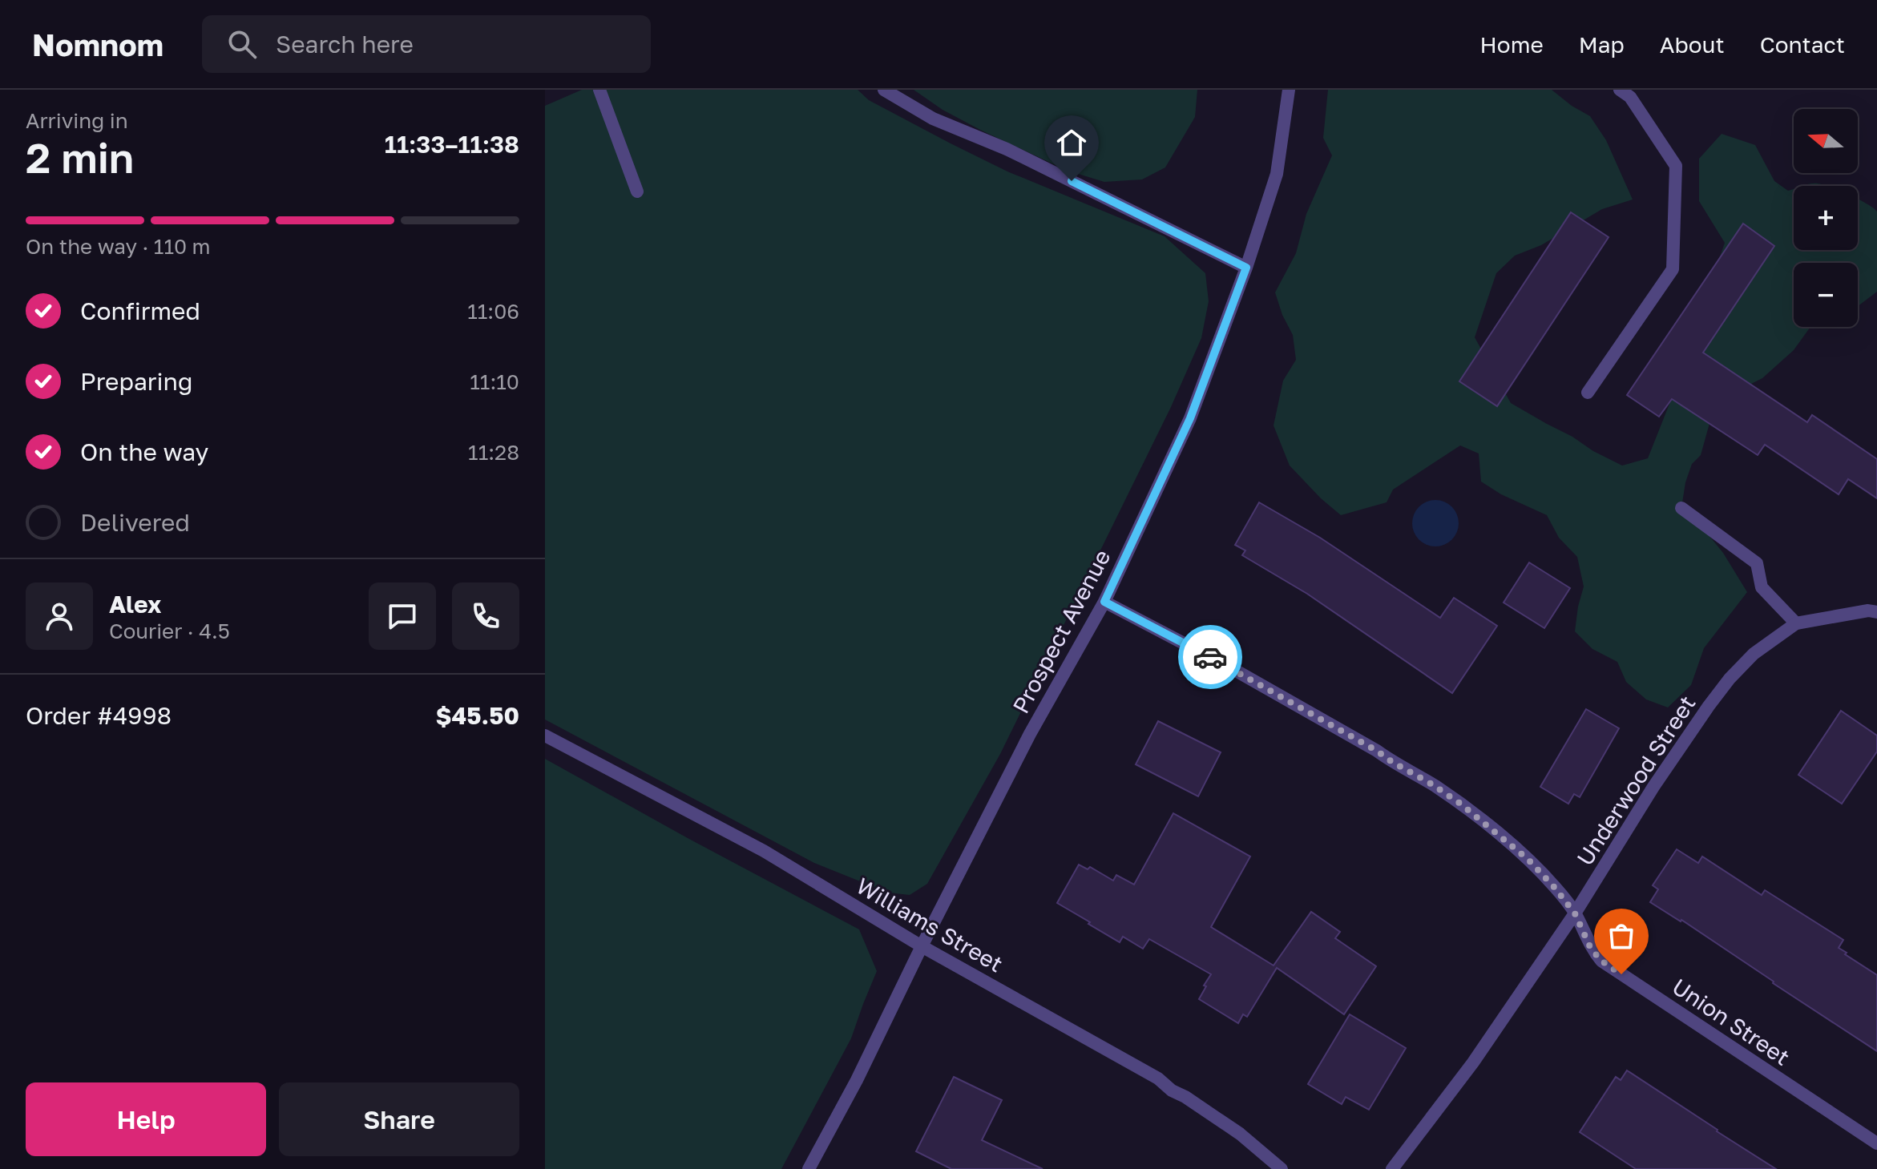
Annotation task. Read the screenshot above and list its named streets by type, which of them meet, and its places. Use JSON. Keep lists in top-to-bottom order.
{
  "streets": {
    "street": [
      "Prospect Avenue",
      "Underwood Street",
      "Williams Street",
      "Union Street"
    ]
  },
  "crossings": [
    ["Prospect Avenue", "Williams Street"],
    ["Prospect Avenue", "Union Street"],
    ["Underwood Street", "Union Street"]
  ],
  "north": "left",
  "page": {
    "header": "Nomnom",
    "search": "Search here",
    "nav": [
      "Home",
      "Map",
      "About",
      "Contact"
    ],
    "heading": ["2 min", "Arriving in", "11:33–11:38"],
    "panel": [
      "Alex",
      "Courier · 4.5",
      "Order #4998",
      "$45.50"
    ],
    "map_buttons": ["+", "−"],
    "bar": "On the way · 110 m",
    "list": [
      ["Confirmed", "11:06"],
      ["Preparing", "11:10"],
      ["On the way", "11:28"],
      "Delivered"
    ],
    "buttons": ["Help", "Share"]
  }
}
